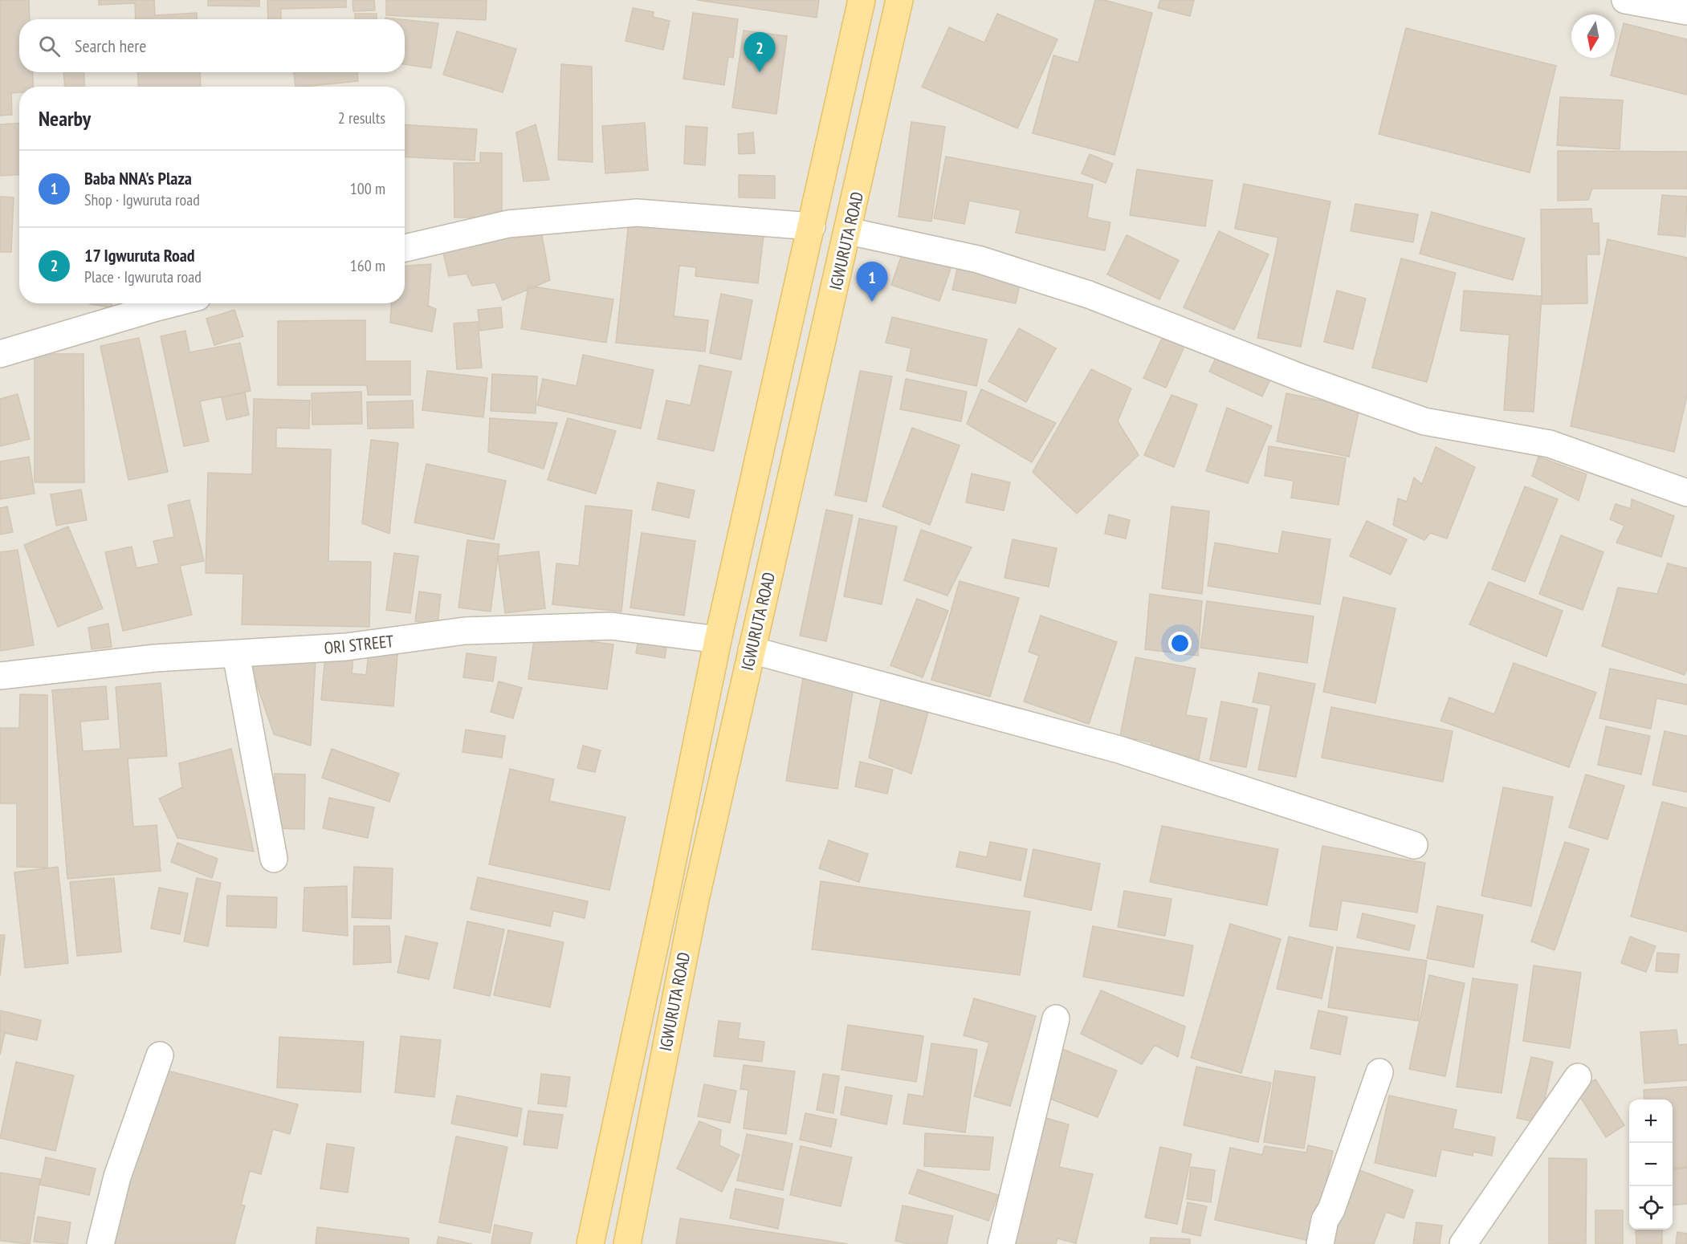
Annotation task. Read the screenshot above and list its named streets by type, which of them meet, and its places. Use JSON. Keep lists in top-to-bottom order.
{
  "streets": {
    "main road": ["IGWURUTA ROAD"],
    "street": ["ORI STREET"]
  },
  "crossings": [
    ["IGWURUTA ROAD", "ORI STREET"]
  ],
  "north": "bottom",
  "page": {
    "search": "Search here",
    "pins": ["2", "1"],
    "heading": ["Nearby", "2 results"],
    "list": [
      {
        "mark": "1",
        "name": "Baba NNA's Plaza",
        "note": "Shop · Igwuruta road",
        "value": "100 m"
      },
      {
        "mark": "2",
        "name": "17 Igwuruta Road",
        "note": "Place · Igwuruta road",
        "value": "160 m"
      }
    ],
    "map_buttons": ["+", "−"]
  }
}
